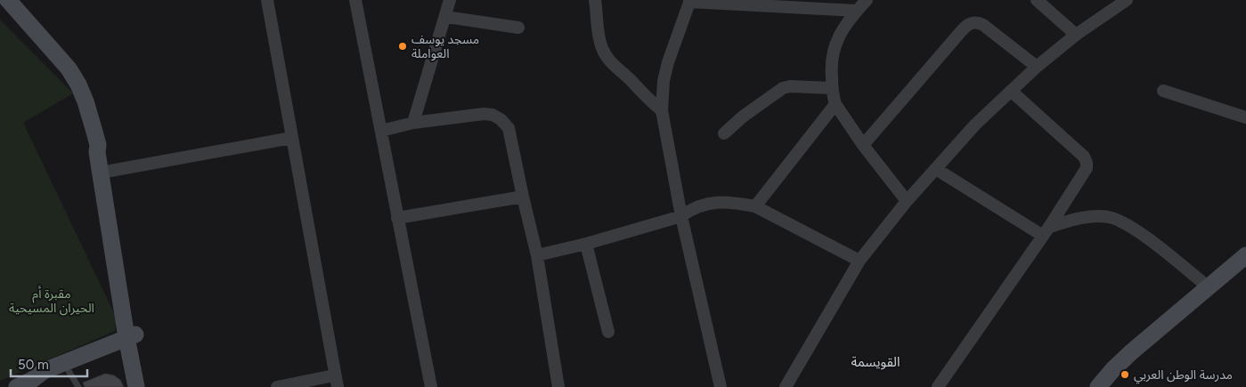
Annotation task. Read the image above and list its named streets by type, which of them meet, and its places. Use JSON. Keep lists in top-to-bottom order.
{
  "districts": ["القويسمة"],
  "parks": ["مقبرة أم الحيران المسيحية"],
  "places": ["مسجد يوسف العواملة", "مدرسة الوطن العربي"],
  "scale_bar": "50 m"
}
